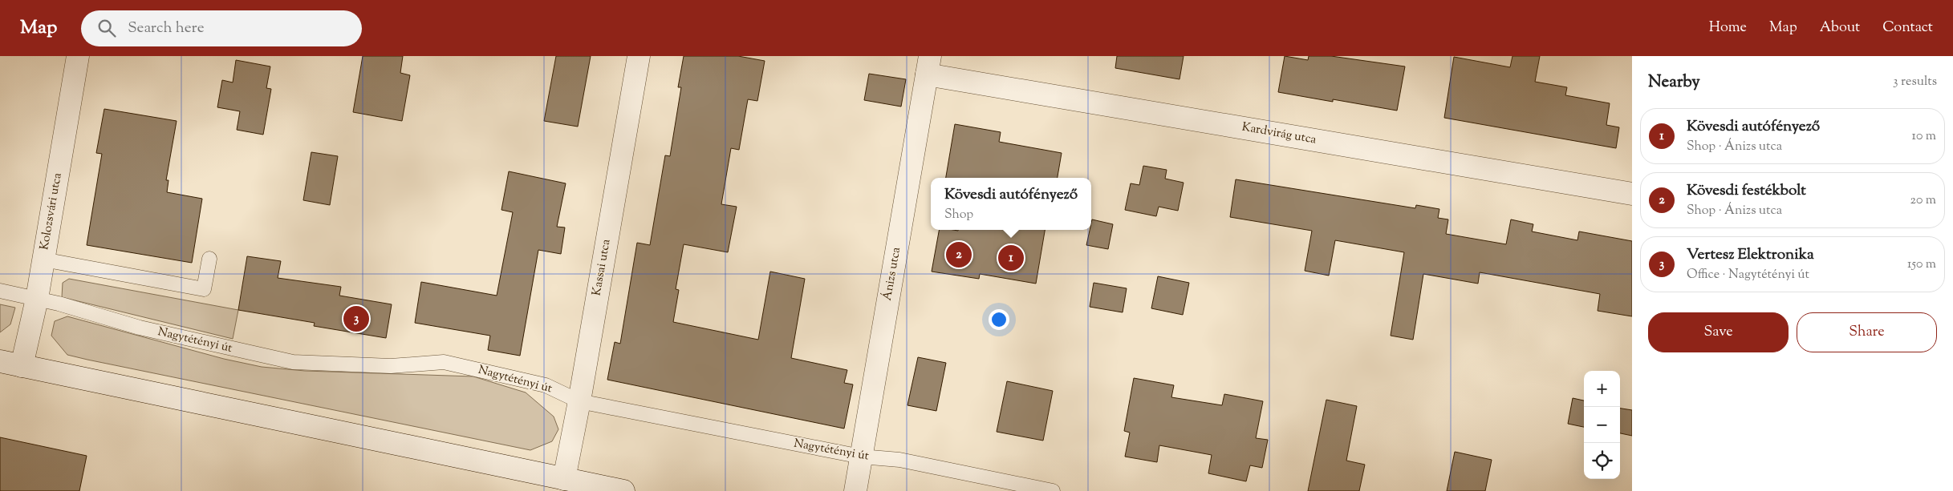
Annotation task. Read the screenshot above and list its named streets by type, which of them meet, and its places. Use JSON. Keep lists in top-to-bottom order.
{
  "streets": {
    "street": [
      "Kardvirág utca",
      "Kolozsvári utca",
      "Kassai utca",
      "Ánizs utca"
    ],
    "lane": ["Nagytétényi út"]
  },
  "crossings": [
    ["Kardvirág utca", "Ánizs utca"],
    ["Kolozsvári utca", "Nagytétényi út"],
    ["Kassai utca", "Nagytétényi út"],
    ["Ánizs utca", "Nagytétényi út"]
  ],
  "page": {
    "header": "Map",
    "search": "Search here",
    "nav": [
      "Home",
      "Map",
      "About",
      "Contact"
    ],
    "heading": ["Nearby", "3 results"],
    "list": [
      {
        "mark": "1",
        "name": "Kövesdi autófényező",
        "note": "Shop · Ánizs utca",
        "value": "10 m"
      },
      {
        "mark": "2",
        "name": "Kövesdi festékbolt",
        "note": "Shop · Ánizs utca",
        "value": "20 m"
      },
      {
        "mark": "3",
        "name": "Vertesz Elektronika",
        "note": "Office · Nagytétényi út",
        "value": "150 m"
      }
    ],
    "popup": ["Kövesdi autófényező", "Shop"],
    "pins": ["2", "1", "3"],
    "buttons": ["Save", "Share"],
    "map_buttons": ["+", "−"]
  }
}
